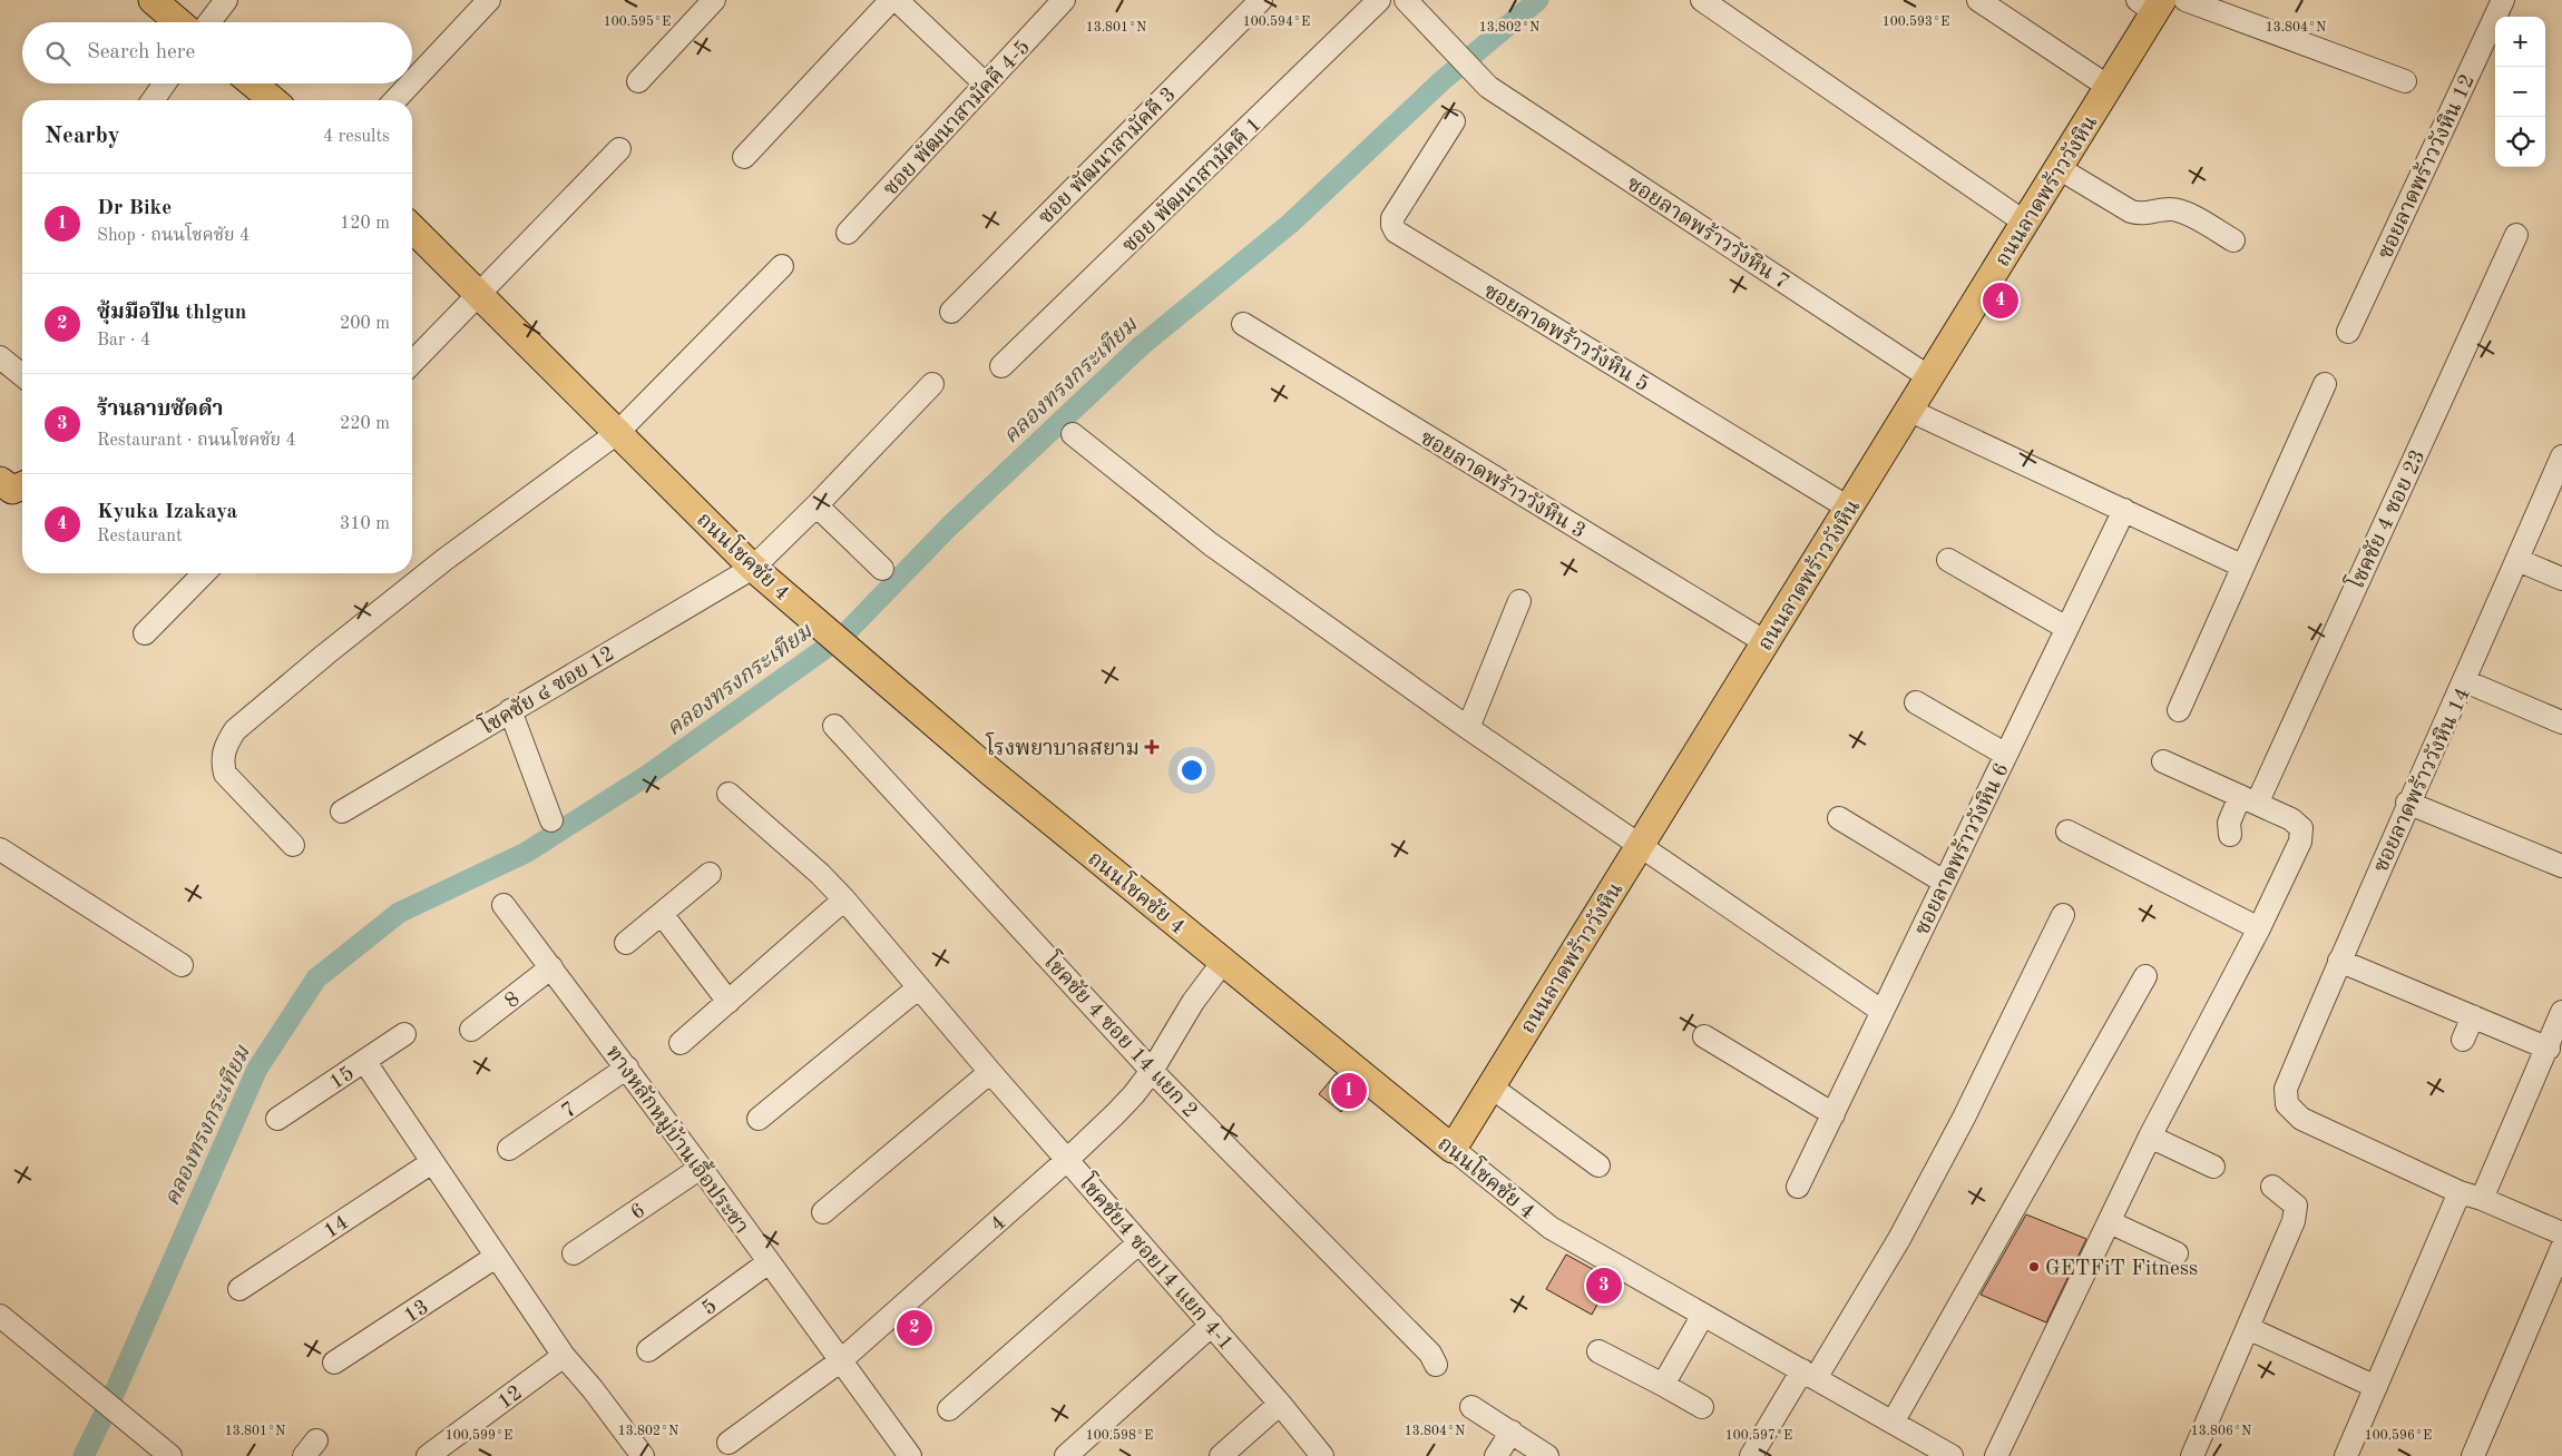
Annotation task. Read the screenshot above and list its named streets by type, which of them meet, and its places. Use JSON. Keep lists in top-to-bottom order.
{
  "streets": {
    "main road": ["ถนนลาดพร้าววังหิน", "ถนนโชคชัย 4"],
    "street": [
      "ซอย พัฒนาสามัคคี 4-5",
      "ซอย พัฒนาสามัคคี 3",
      "ซอยลาดพร้าววังหิน 12",
      "ซอย พัฒนาสามัคคี 1",
      "ซอยลาดพร้าววังหิน 7",
      "ซอยลาดพร้าววังหิน 5",
      "ซอยลาดพร้าววังหิน 3",
      "โชคชัย 4 ซอย 23",
      "โชคชัย ๔ ซอย 12",
      "ซอยลาดพร้าววังหิน 14",
      "ซอยลาดพร้าววังหิน 6",
      "8",
      "โชคชัย 4 ซอย 14 แยก 2",
      "15",
      "7",
      "ทางหลักหมู่บ้านเอื้อประชา",
      "6",
      "4",
      "14",
      "โชคชัย4 ซอย14 แยก 4-1",
      "5",
      "13",
      "12"
    ]
  },
  "crossings": [
    ["ถนนลาดพร้าววังหิน", "ซอยลาดพร้าววังหิน 7"],
    ["ถนนลาดพร้าววังหิน", "ซอยลาดพร้าววังหิน 5"],
    ["ถนนลาดพร้าววังหิน", "ซอยลาดพร้าววังหิน 3"],
    ["ถนนลาดพร้าววังหิน", "ถนนโชคชัย 4"],
    ["ถนนโชคชัย 4", "โชคชัย ๔ ซอย 12"],
    ["ถนนโชคชัย 4", "4"],
    ["8", "ทางหลักหมู่บ้านเอื้อประชา"],
    ["โชคชัย 4 ซอย 14 แยก 2", "4"],
    ["7", "ทางหลักหมู่บ้านเอื้อประชา"],
    ["ทางหลักหมู่บ้านเอื้อประชา", "6"],
    ["ทางหลักหมู่บ้านเอื้อประชา", "4"],
    ["ทางหลักหมู่บ้านเอื้อประชา", "5"],
    ["4", "โชคชัย4 ซอย14 แยก 4-1"]
  ],
  "water": ["คลองทรงกระเทียม"],
  "places": {
    "health": ["โรงพยาบาลสยาม"],
    "other": ["GETFiT Fitness"]
  },
  "page": {
    "map_buttons": ["+", "−"],
    "search": "Search here",
    "heading": ["Nearby", "4 results"],
    "list": [
      {
        "mark": "1",
        "name": "Dr Bike",
        "note": "Shop · ถนนโชคชัย 4",
        "value": "120 m"
      },
      {
        "mark": "2",
        "name": "ซุ้มมือปืน thlgun",
        "note": "Bar · 4",
        "value": "200 m"
      },
      {
        "mark": "3",
        "name": "ร้านลาบซัดดำ",
        "note": "Restaurant · ถนนโชคชัย 4",
        "value": "220 m"
      },
      {
        "mark": "4",
        "name": "Kyuka Izakaya",
        "note": "Restaurant",
        "value": "310 m"
      }
    ],
    "pins": [
      "4",
      "1",
      "3",
      "2"
    ]
  },
  "coordinates": [
    "100.593°E",
    "100.595°E",
    "100.594°E",
    "13.804°N",
    "13.801°N",
    "13.802°N",
    "13.806°N",
    "100.599°E",
    "100.598°E",
    "100.597°E",
    "100.596°E"
  ]
}
